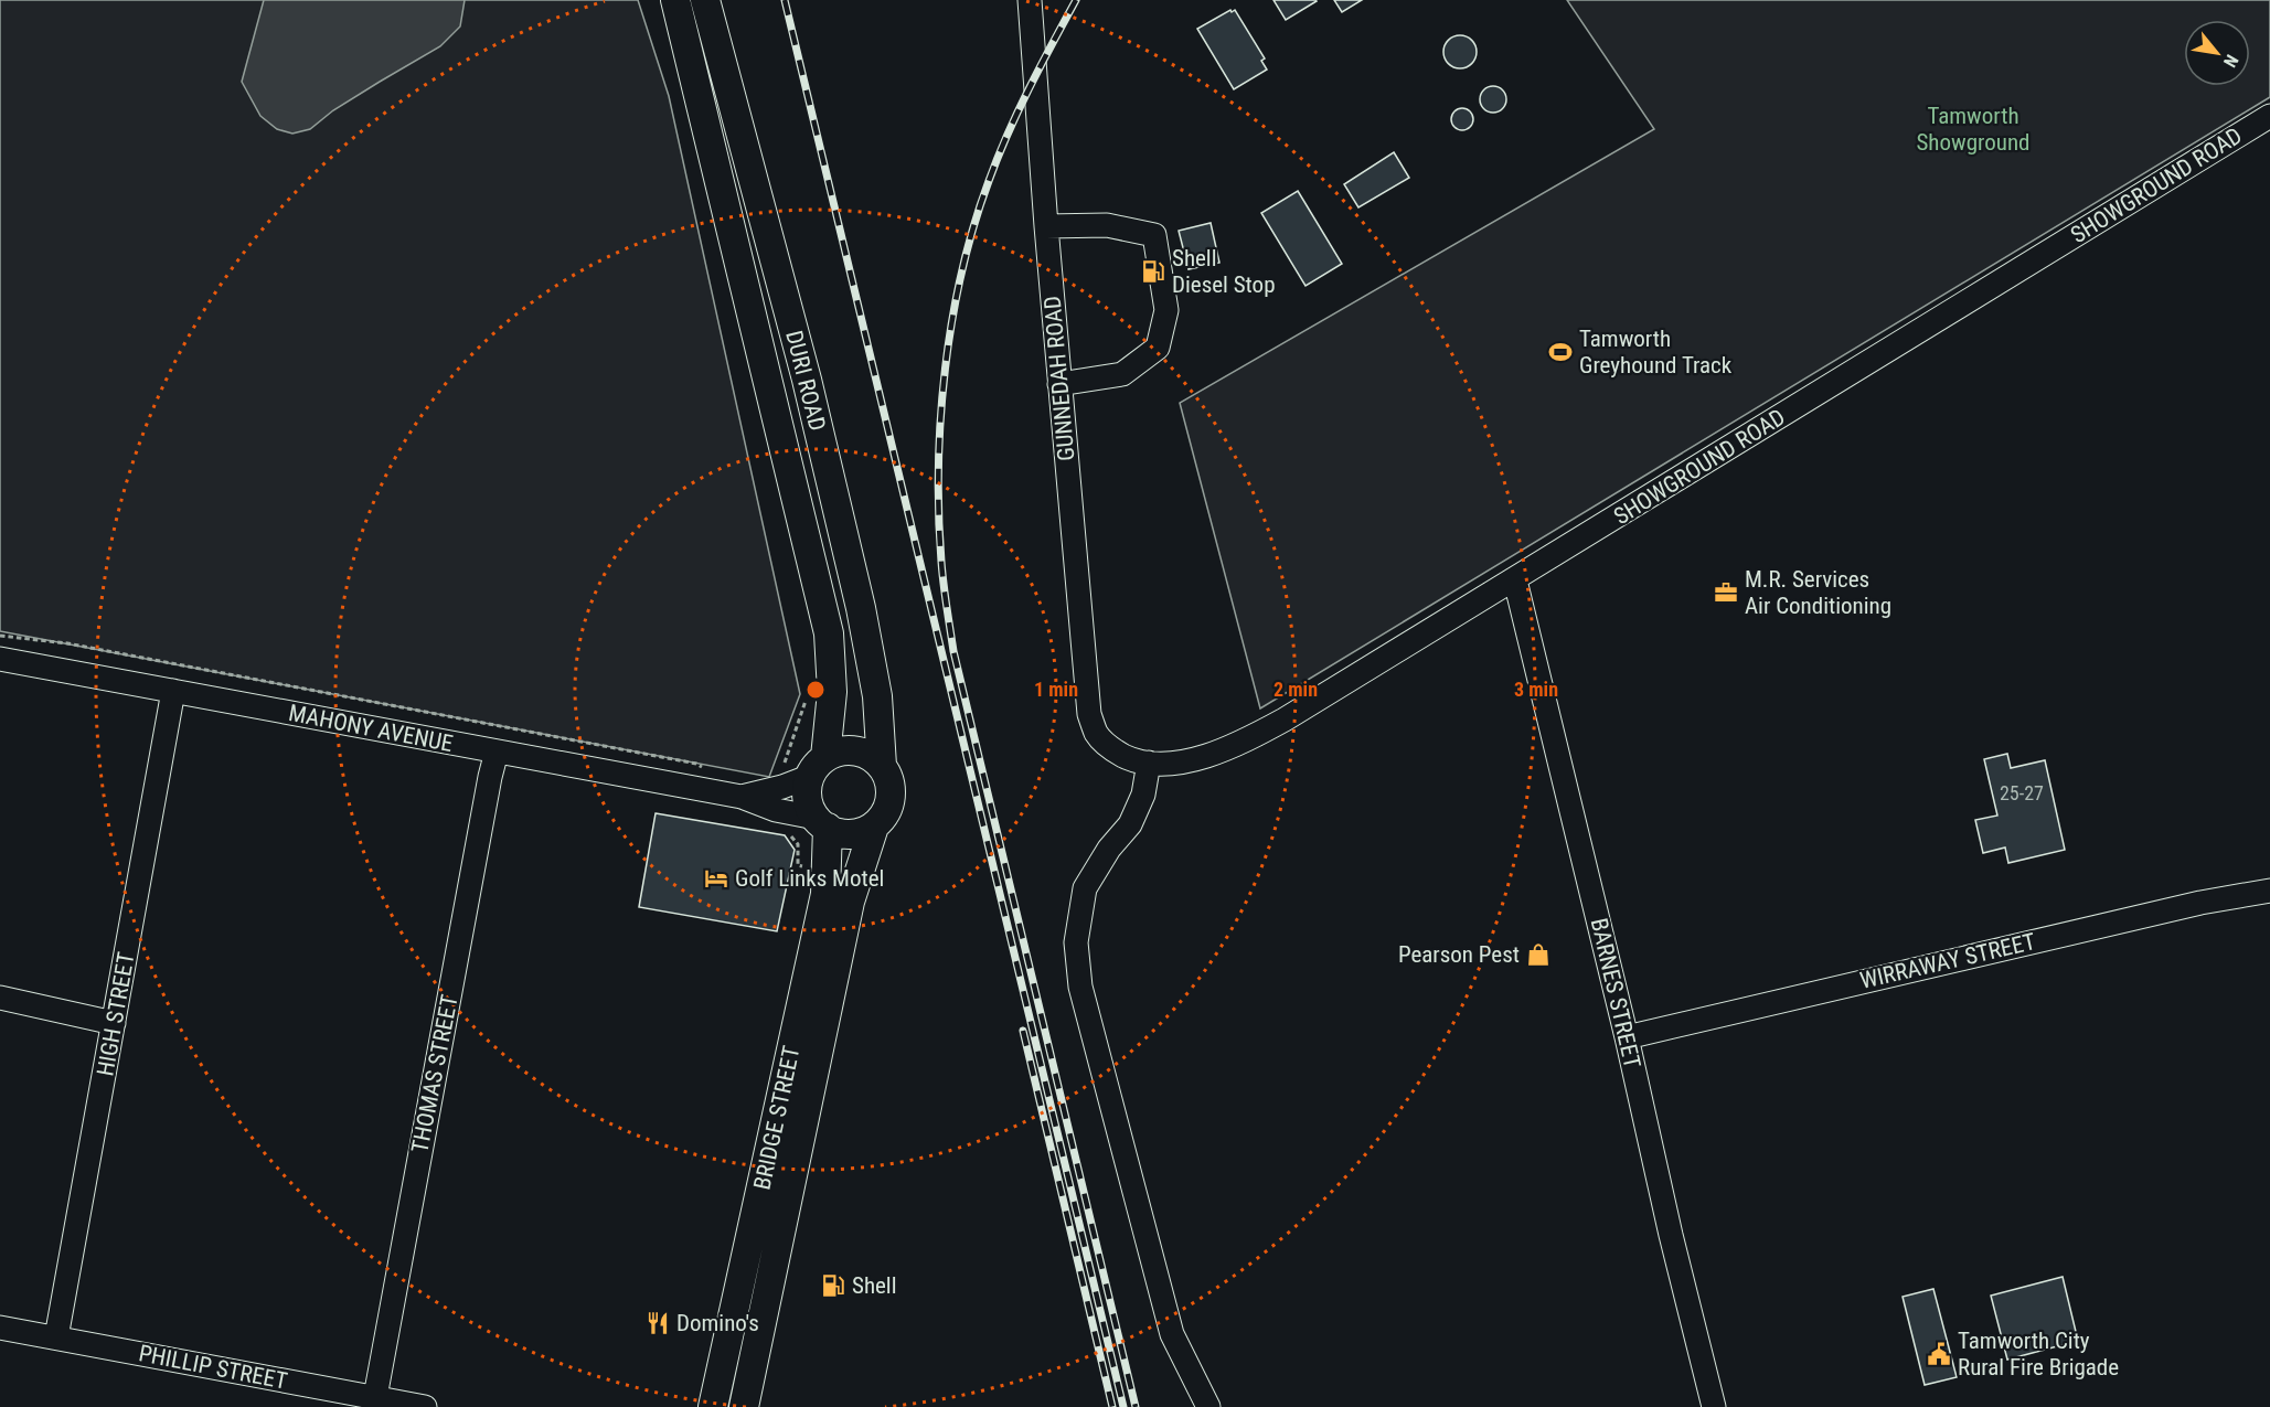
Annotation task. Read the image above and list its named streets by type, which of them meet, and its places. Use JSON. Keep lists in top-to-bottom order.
{
  "streets": {
    "main road": ["DURI ROAD", "BRIDGE STREET"],
    "street": [
      "SHOWGROUND ROAD",
      "GUNNEDAH ROAD",
      "MAHONY AVENUE",
      "WIRRAWAY STREET",
      "BARNES STREET",
      "HIGH STREET",
      "THOMAS STREET",
      "PHILLIP STREET"
    ]
  },
  "crossings": [
    ["SHOWGROUND ROAD", "GUNNEDAH ROAD"],
    ["SHOWGROUND ROAD", "BARNES STREET"],
    ["DURI ROAD", "MAHONY AVENUE"],
    ["DURI ROAD", "BRIDGE STREET"],
    ["MAHONY AVENUE", "HIGH STREET"],
    ["MAHONY AVENUE", "THOMAS STREET"],
    ["MAHONY AVENUE", "BRIDGE STREET"],
    ["WIRRAWAY STREET", "BARNES STREET"],
    ["HIGH STREET", "PHILLIP STREET"],
    ["THOMAS STREET", "PHILLIP STREET"]
  ],
  "parks": ["Tamworth Showground"],
  "places": {
    "fuel station": ["Shell Diesel Stop", "Shell"],
    "sports": ["Tamworth Greyhound Track"],
    "office": ["M.R. Services Air Conditioning"],
    "hotel": ["Golf Links Motel"],
    "shop": ["Pearson Pest"],
    "restaurant": ["Domino's"],
    "public building": ["Tamworth City Rural Fire Brigade"]
  },
  "house_numbers": ["25-27"],
  "north": "bottom right",
  "rings": ["1 min", "2 min", "3 min"]
}
